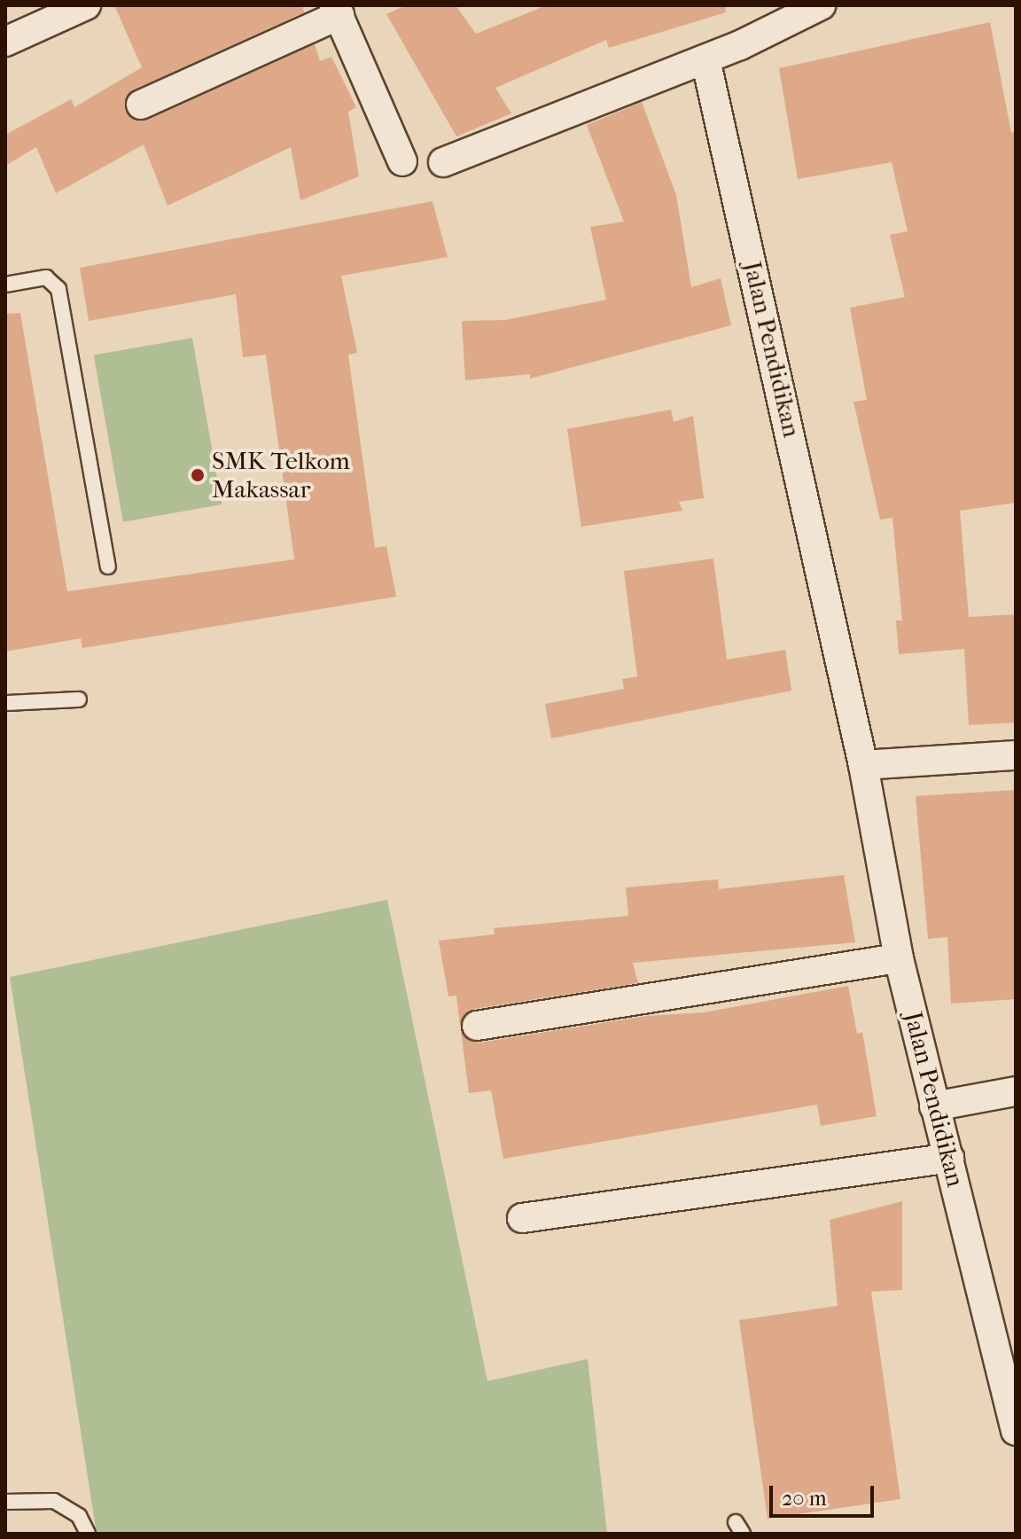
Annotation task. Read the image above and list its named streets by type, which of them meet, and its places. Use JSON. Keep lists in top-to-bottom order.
{
  "streets": {
    "street": ["Jalan Pendidikan"]
  },
  "places": ["SMK Telkom Makassar"],
  "scale_bar": "20 m"
}
